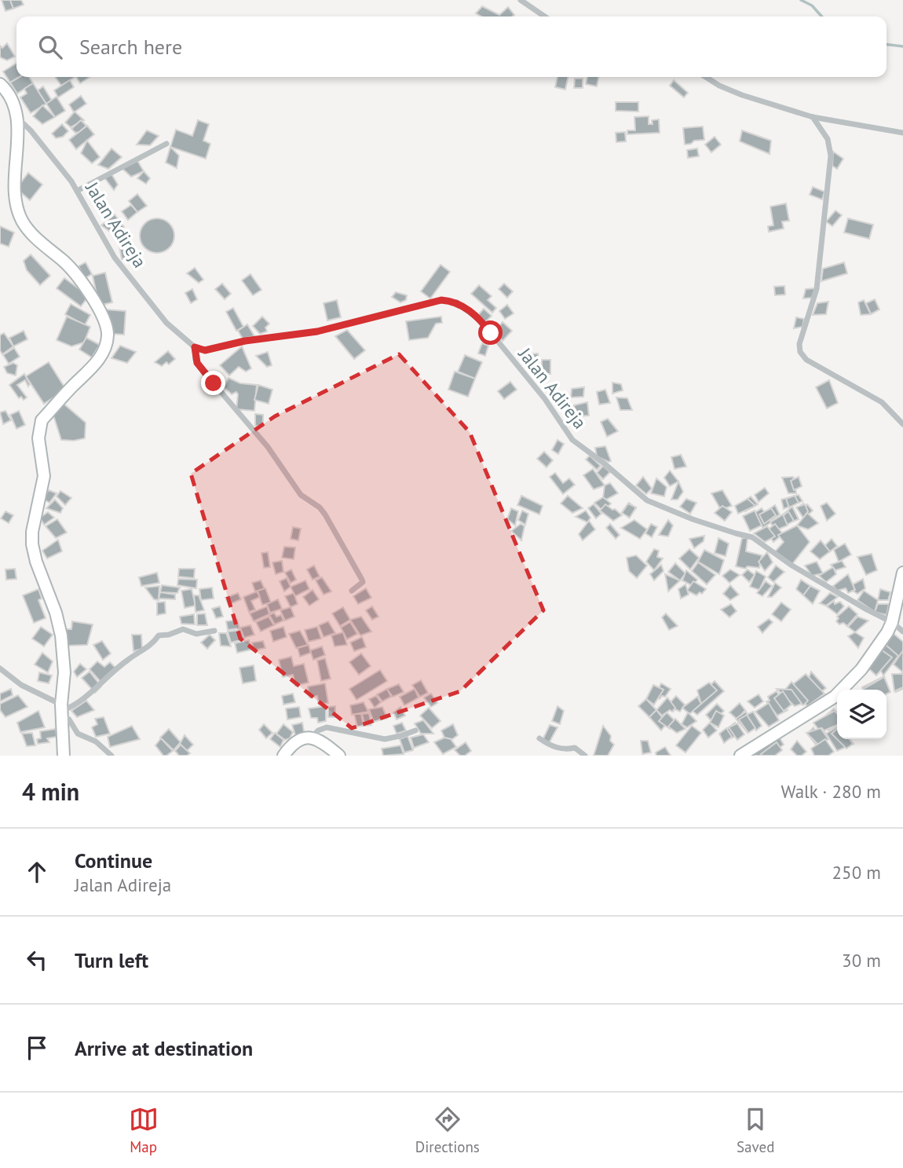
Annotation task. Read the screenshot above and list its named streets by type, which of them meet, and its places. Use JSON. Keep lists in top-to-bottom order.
{
  "streets": {
    "street": ["Jalan Adireja"]
  },
  "page": {
    "search": "Search here",
    "heading": ["4 min", "Walk · 280 m"],
    "list": [
      ["Continue", "Jalan Adireja", "250 m"],
      ["Turn left", "30 m"],
      "Arrive at destination"
    ],
    "nav": ["Map", "Directions", "Saved"]
  }
}
